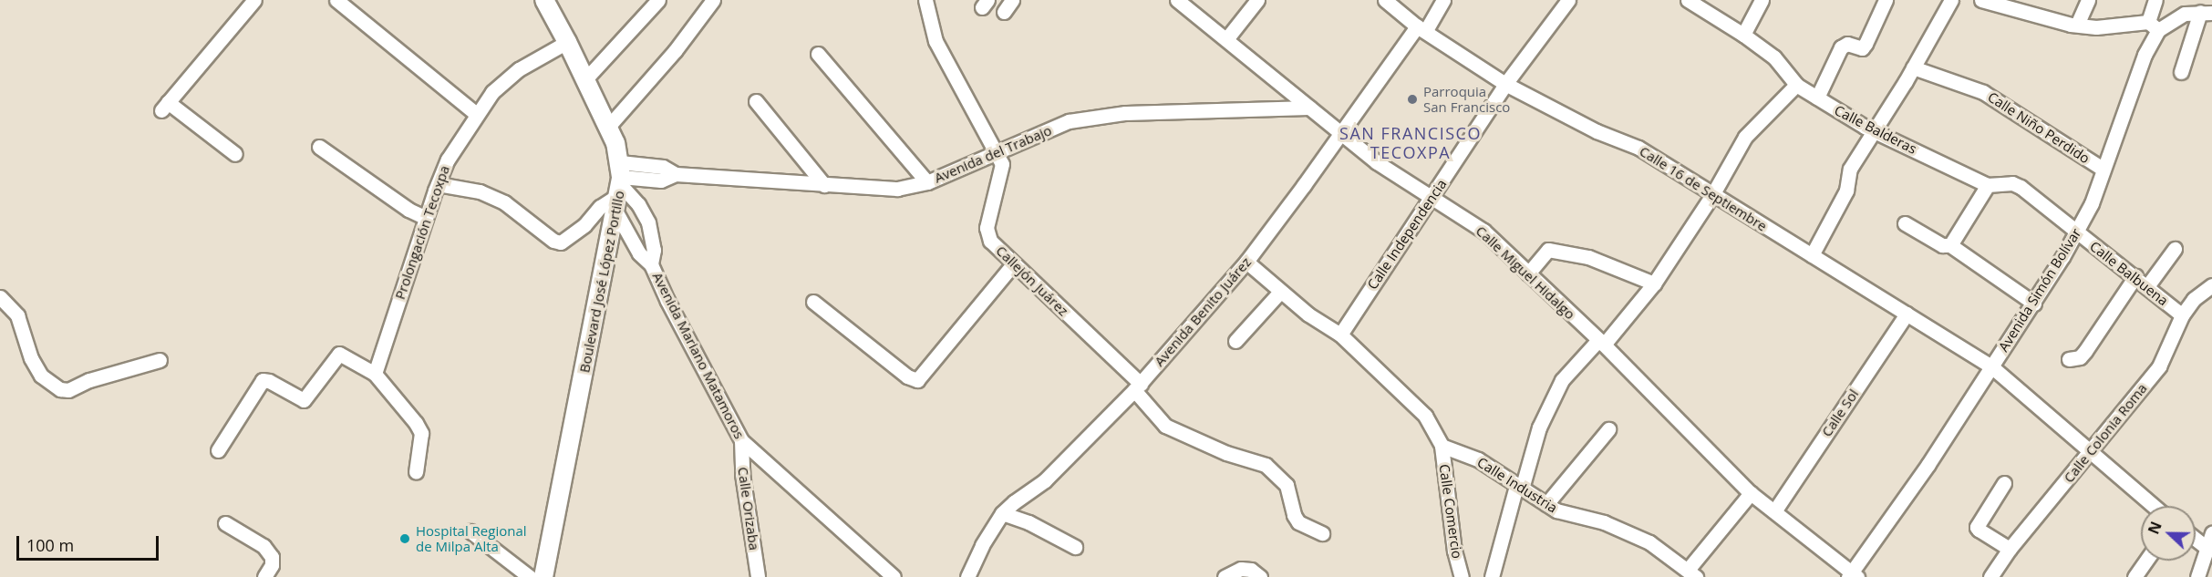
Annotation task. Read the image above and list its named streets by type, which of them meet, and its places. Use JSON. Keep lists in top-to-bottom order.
{
  "streets": {
    "main road": ["Boulevard José López Portillo"],
    "street": [
      "Calle Niño Perdido",
      "Calle Balderas",
      "Avenida del Trabajo",
      "Calle 16 de Septiembre",
      "Prolongación Tecoxpa",
      "Calle Independencia",
      "Calle Miguel Hidalgo",
      "Calle Balbuena",
      "Callejón Juárez",
      "Avenida Simón Bolívar",
      "Avenida Benito Juárez",
      "Avenida Mariano Matamoros",
      "Calle Sol",
      "Calle Colonia Roma",
      "Calle Industria",
      "Calle Orizaba",
      "Calle Comercio"
    ]
  },
  "crossings": [
    ["Calle Niño Perdido", "Avenida Simón Bolívar"],
    ["Calle Balderas", "Calle Balbuena"],
    ["Calle Balderas", "Avenida Simón Bolívar"],
    ["Avenida del Trabajo", "Calle Miguel Hidalgo"],
    ["Avenida del Trabajo", "Callejón Juárez"],
    ["Avenida del Trabajo", "Boulevard José López Portillo"],
    ["Avenida del Trabajo", "Avenida Mariano Matamoros"],
    ["Calle 16 de Septiembre", "Calle Independencia"],
    ["Calle 16 de Septiembre", "Avenida Simón Bolívar"],
    ["Calle 16 de Septiembre", "Avenida Benito Juárez"],
    ["Calle 16 de Septiembre", "Calle Sol"],
    ["Calle 16 de Septiembre", "Calle Colonia Roma"],
    ["Prolongación Tecoxpa", "Boulevard José López Portillo"],
    ["Calle Independencia", "Calle Miguel Hidalgo"],
    ["Calle Miguel Hidalgo", "Avenida Simón Bolívar"],
    ["Calle Miguel Hidalgo", "Avenida Benito Juárez"],
    ["Calle Miguel Hidalgo", "Calle Sol"],
    ["Calle Balbuena", "Avenida Simón Bolívar"],
    ["Calle Balbuena", "Calle Colonia Roma"],
    ["Callejón Juárez", "Avenida Benito Juárez"],
    ["Boulevard José López Portillo", "Avenida Mariano Matamoros"],
    ["Avenida Mariano Matamoros", "Calle Orizaba"],
    ["Calle Industria", "Calle Comercio"]
  ],
  "districts": ["SAN FRANCISCO TECOXPA"],
  "places": ["Parroquia San Francisco", "Hospital Regional de Milpa Alta"],
  "scale_bar": "100 m",
  "north": "left"
}
